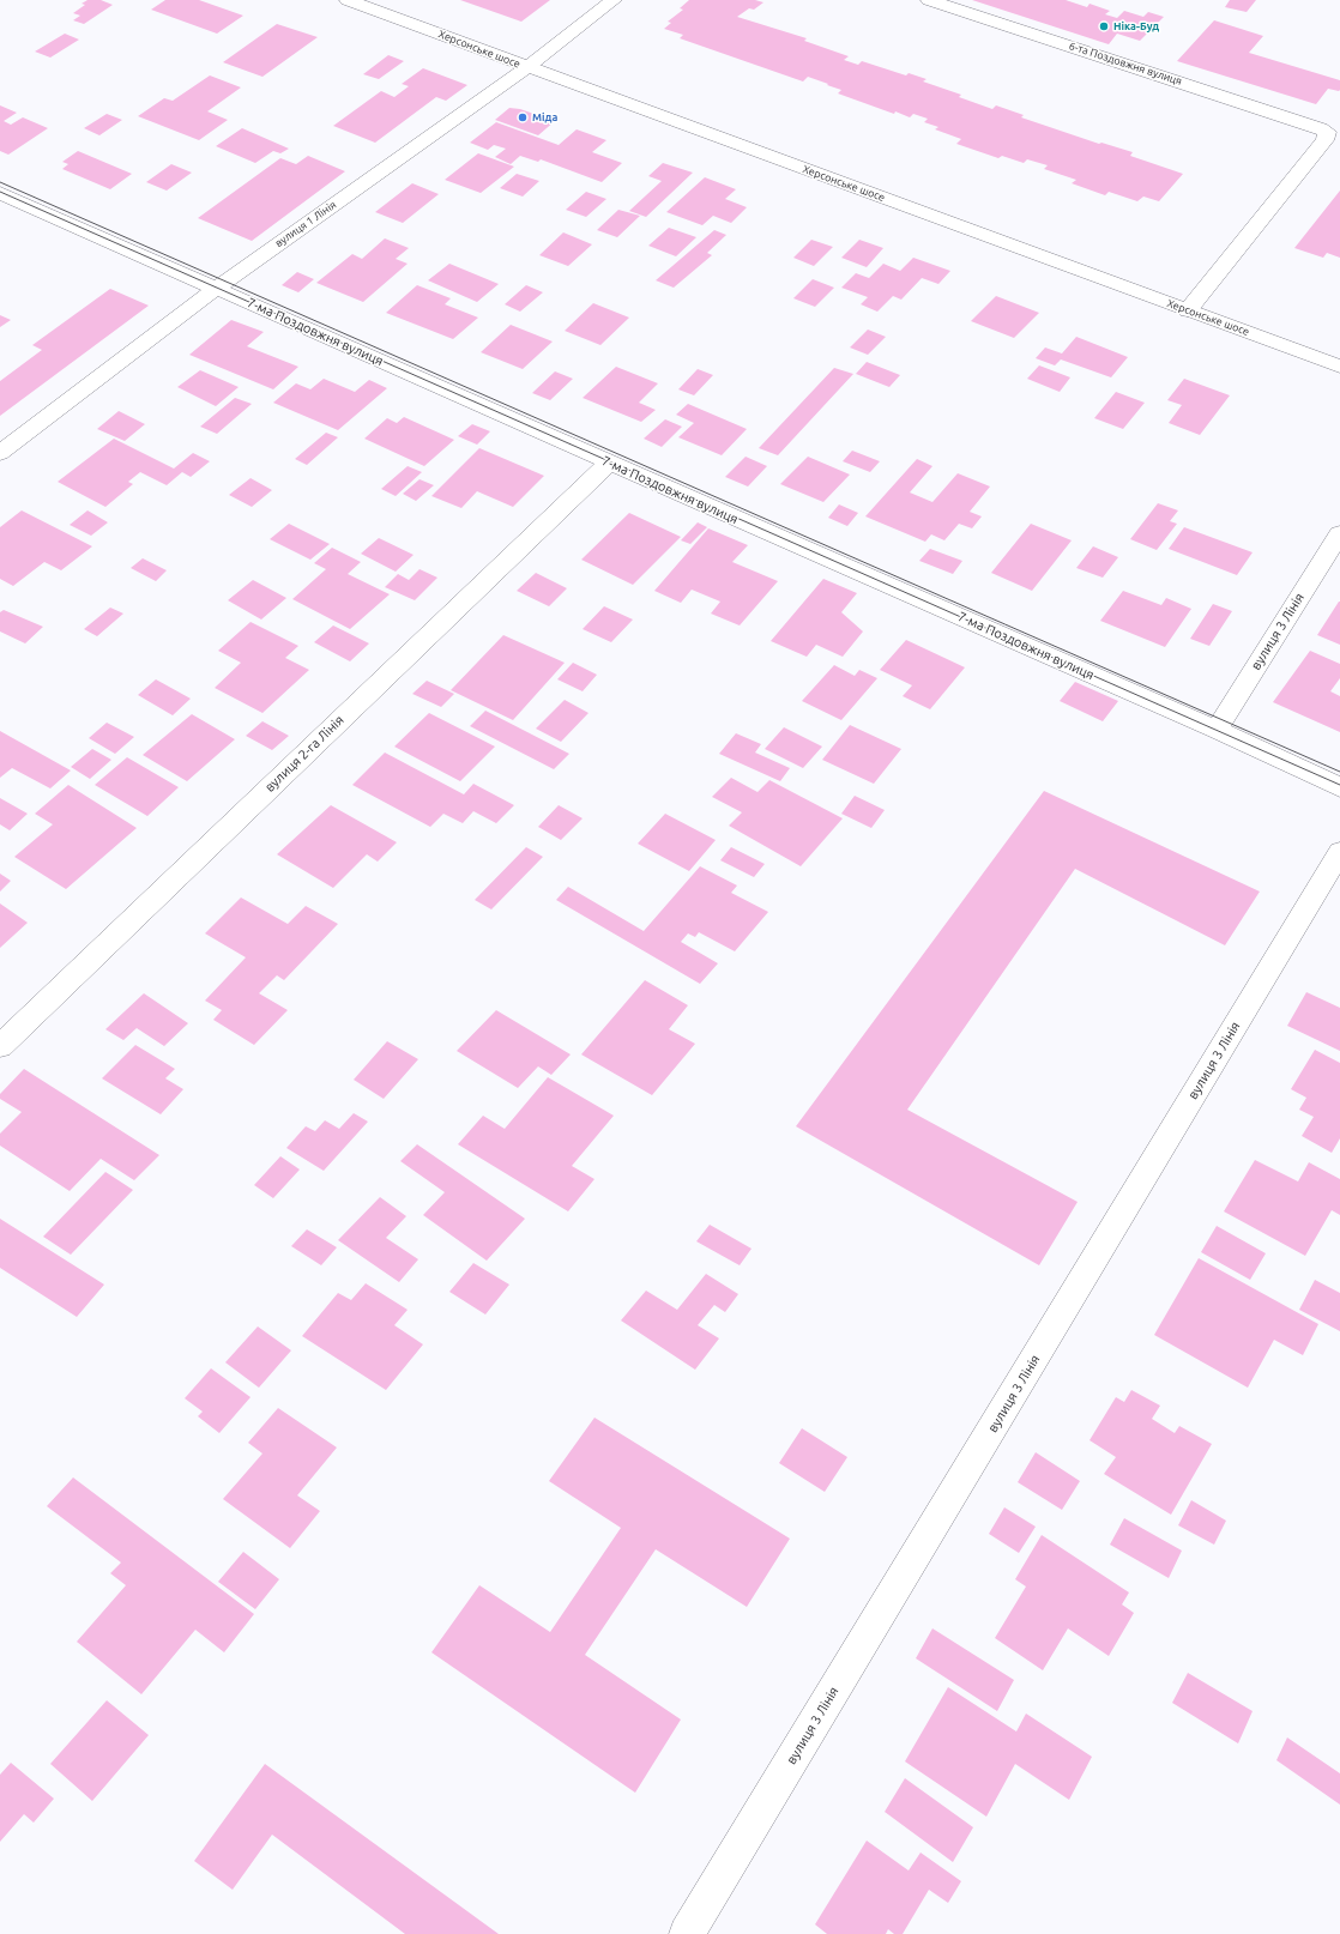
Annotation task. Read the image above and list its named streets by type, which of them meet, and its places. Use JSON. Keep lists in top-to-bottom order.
{
  "streets": {
    "street": [
      "Херсонське шосе",
      "6-та Поздовжня вулиця",
      "вулиця 1 Лінія",
      "7-ма Поздовжня вулиця",
      "вулиця 3 Лінія",
      "вулиця 2-га Лінія"
    ]
  },
  "crossings": [
    ["Херсонське шосе", "6-та Поздовжня вулиця"],
    ["Херсонське шосе", "вулиця 1 Лінія"],
    ["вулиця 1 Лінія", "7-ма Поздовжня вулиця"],
    ["7-ма Поздовжня вулиця", "вулиця 3 Лінія"],
    ["7-ма Поздовжня вулиця", "вулиця 2-га Лінія"]
  ],
  "places": ["Ніка-Буд", "Міда"]
}
